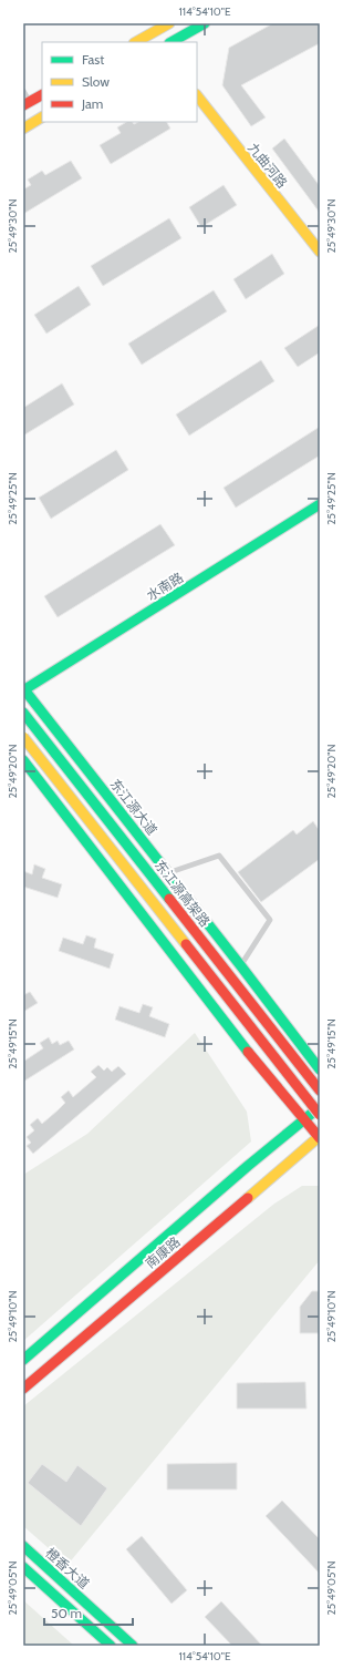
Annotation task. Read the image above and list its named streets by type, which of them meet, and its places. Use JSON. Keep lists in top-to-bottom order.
{
  "streets": {
    "main road": [
      "九曲河路",
      "水南路",
      "东江源大道",
      "东江源高架路",
      "南康路",
      "橙香大道"
    ]
  },
  "crossings": [
    ["水南路", "东江源大道"]
  ],
  "legend": ["Fast", "Slow", "Jam"],
  "scale_bar": "50 m",
  "coordinates": [
    "114°54'10\"E",
    "25°49'30\"N",
    "25°49'25\"N",
    "25°49'20\"N",
    "25°49'15\"N",
    "25°49'10\"N",
    "25°49'05\"N"
  ]
}
